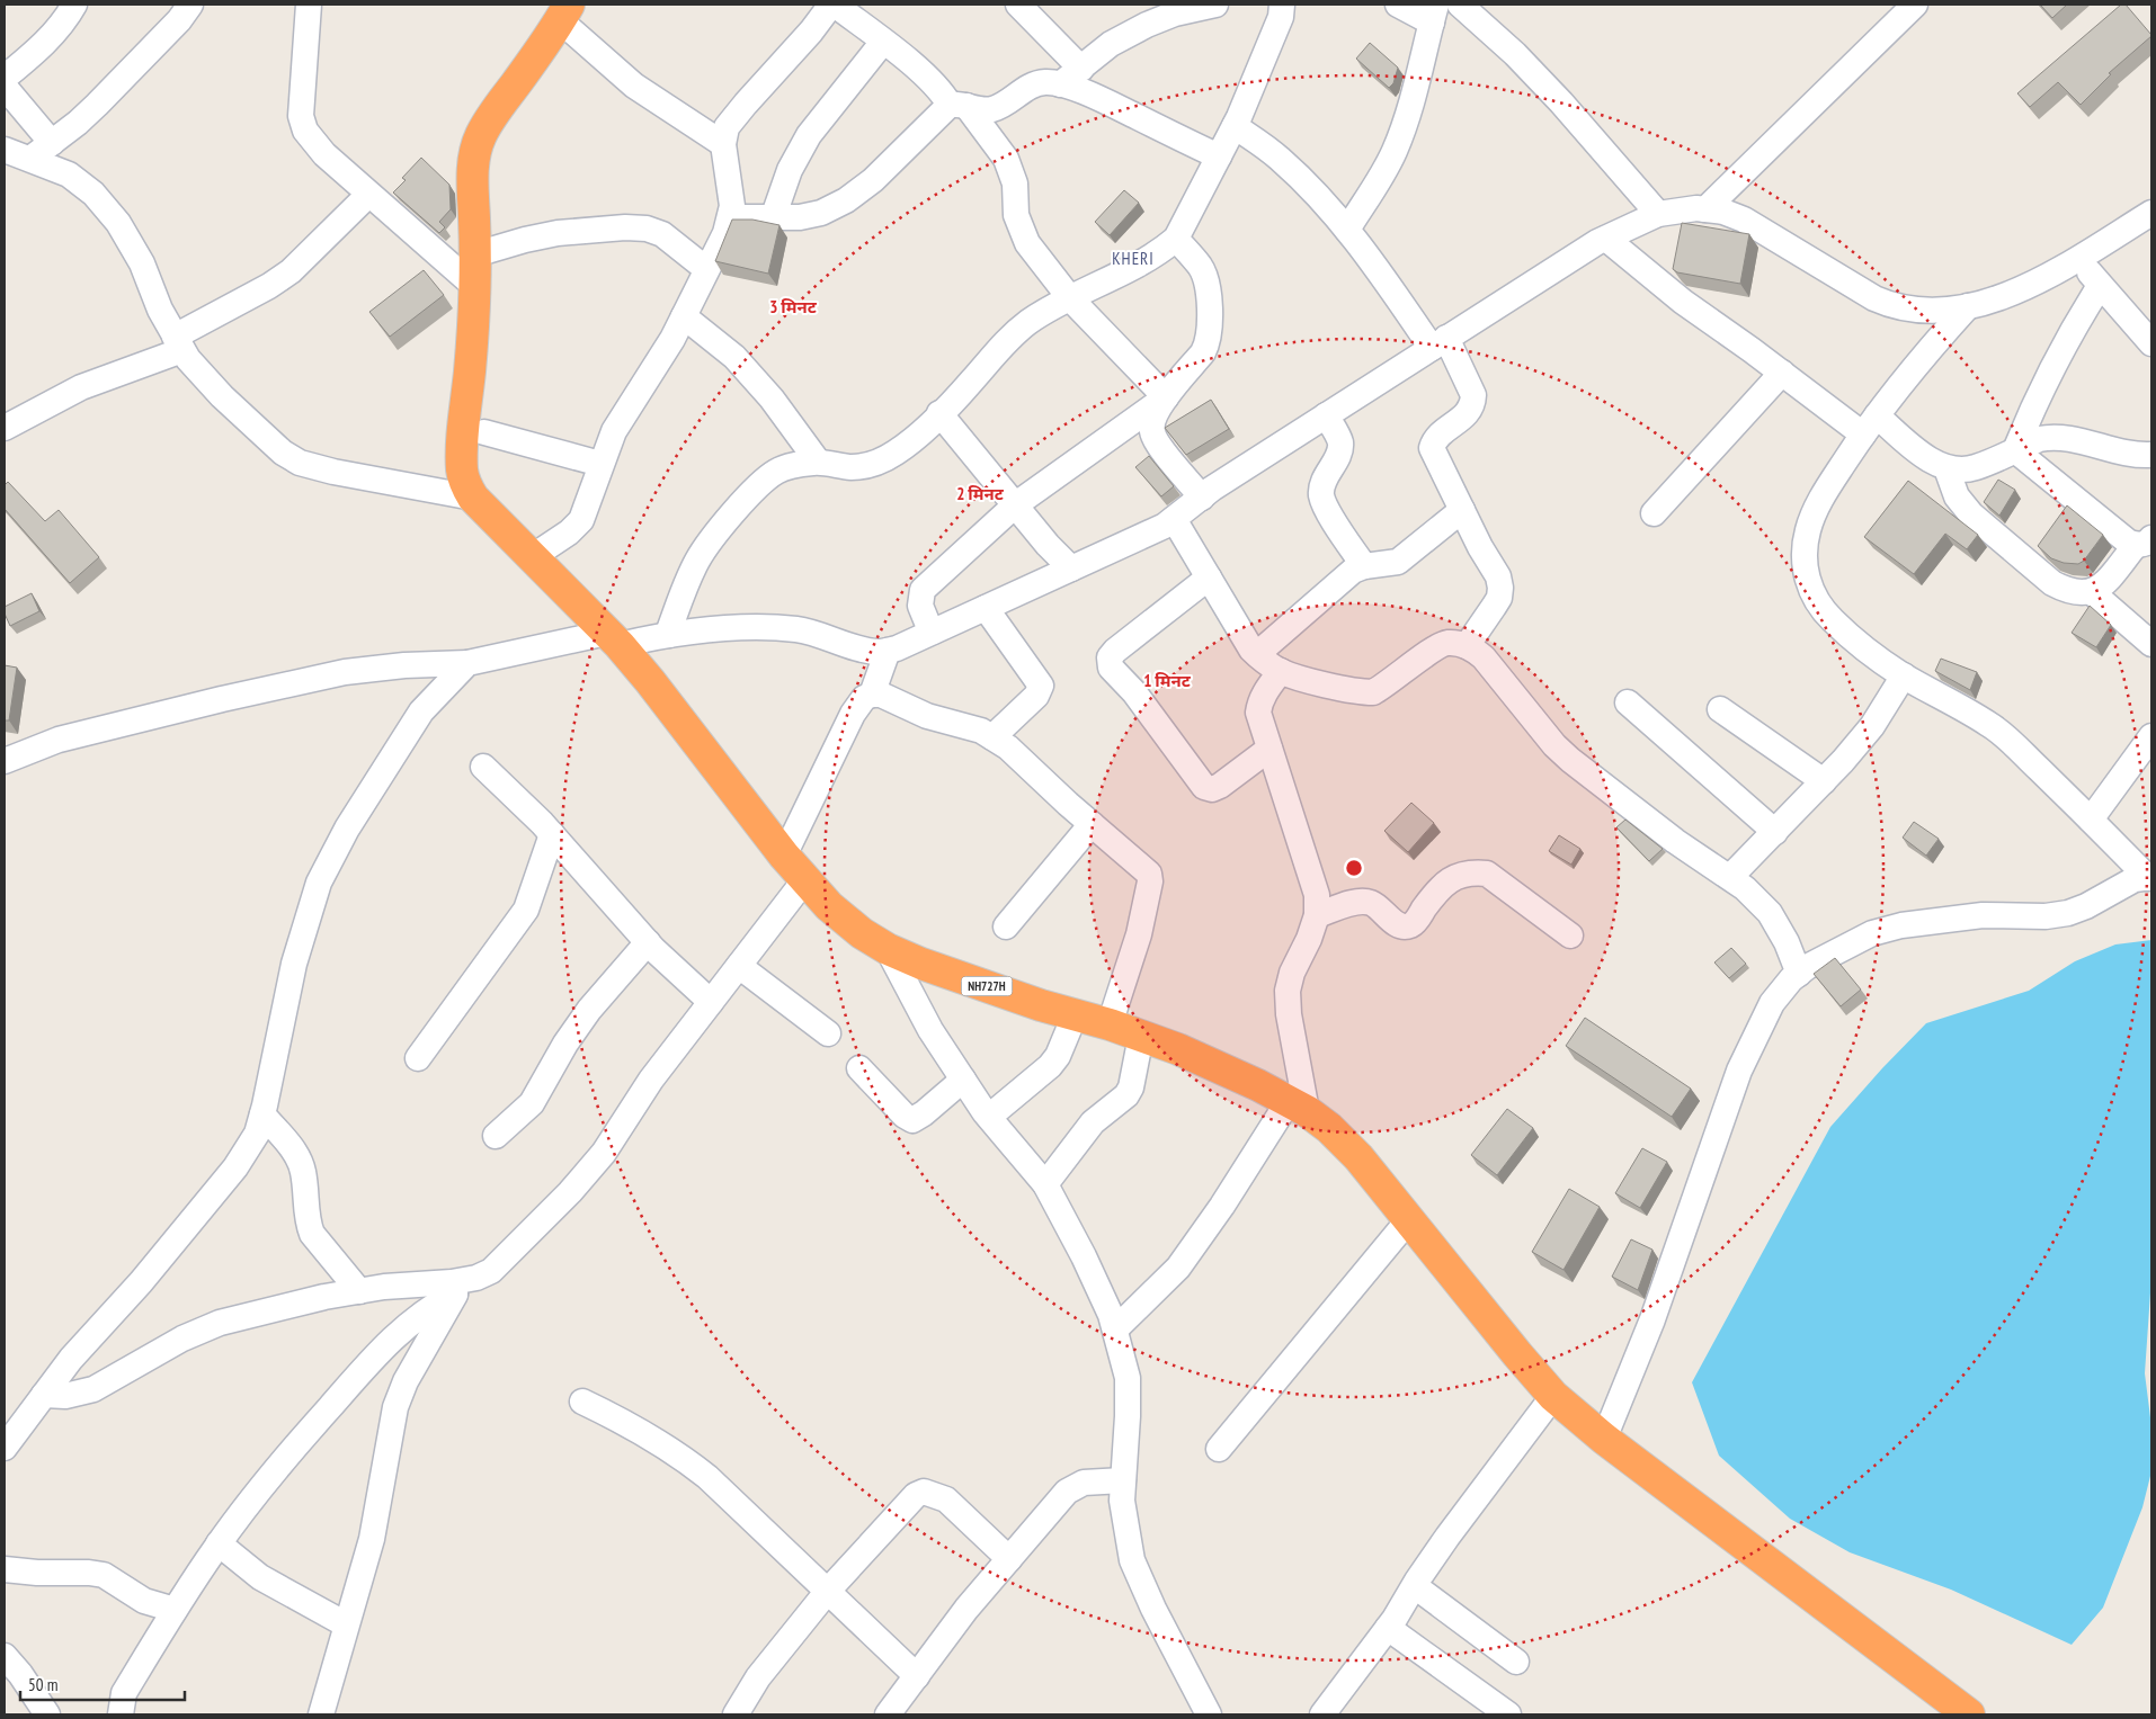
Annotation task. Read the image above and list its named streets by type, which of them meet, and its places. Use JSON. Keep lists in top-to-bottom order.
{
  "streets": {
    "highway": ["NH727H"]
  },
  "districts": ["KHERI"],
  "scale_bar": "50 m",
  "rings": ["3 मिनट", "2 मिनट", "1 मिनट"]
}
